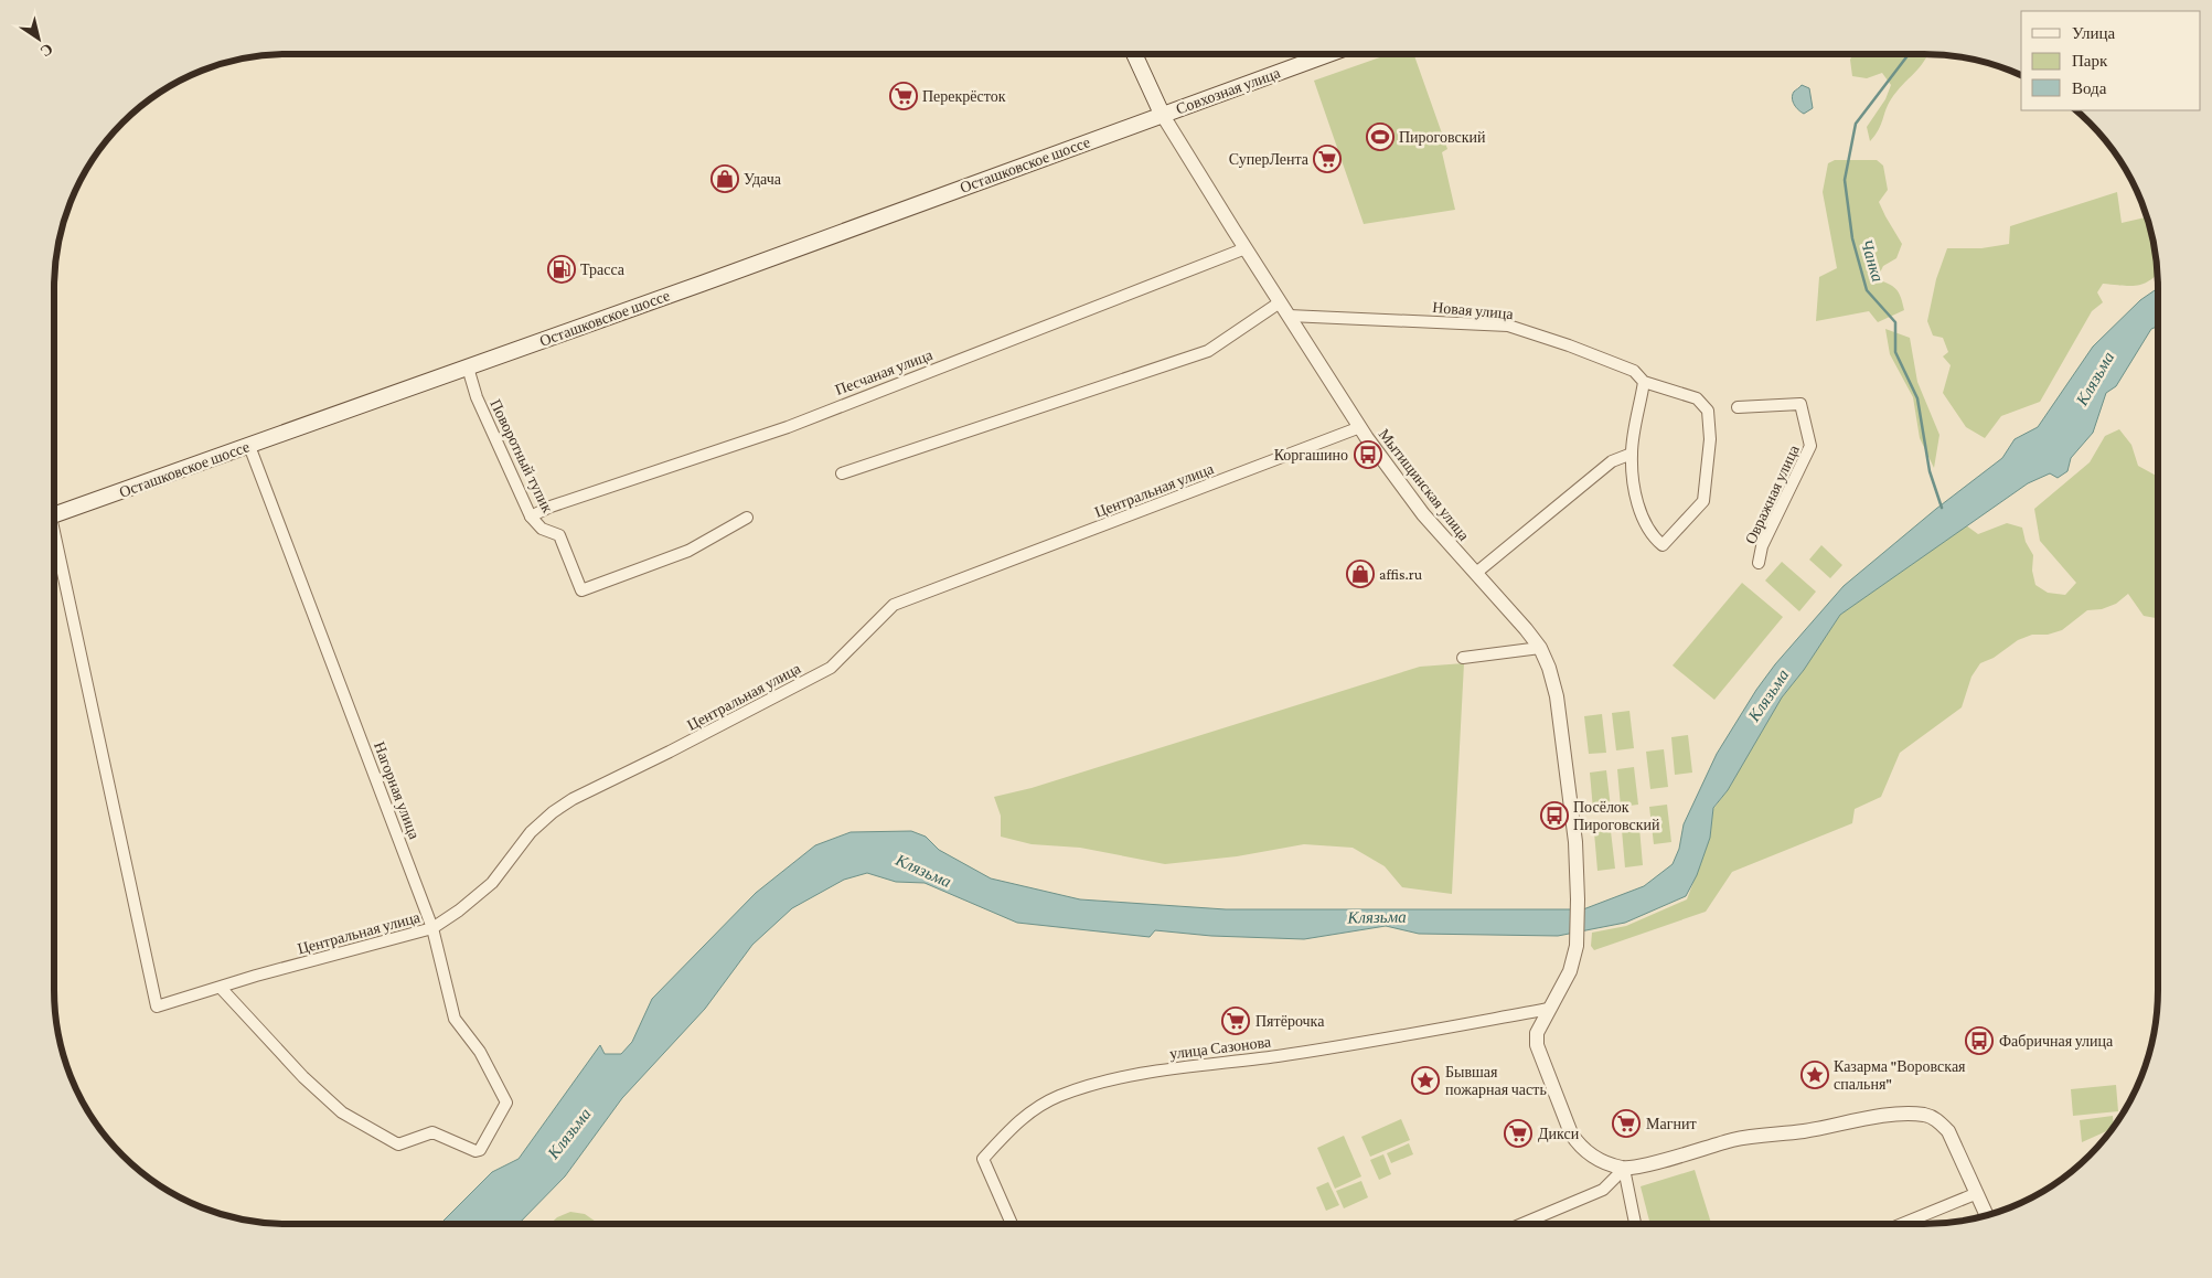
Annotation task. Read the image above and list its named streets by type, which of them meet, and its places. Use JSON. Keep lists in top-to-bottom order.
{
  "streets": {
    "main road": ["Совхозная улица", "Осташковское шоссе"],
    "street": [
      "Новая улица",
      "Песчаная улица",
      "Поворотный тупик",
      "Мытищинская улица",
      "Центральная улица",
      "Овражная улица",
      "Нагорная улица",
      "улица Сазонова"
    ]
  },
  "crossings": [
    ["Совхозная улица", "Осташковское шоссе"],
    ["Совхозная улица", "Мытищинская улица"],
    ["Осташковское шоссе", "Поворотный тупик"],
    ["Осташковское шоссе", "Мытищинская улица"],
    ["Осташковское шоссе", "Нагорная улица"],
    ["Новая улица", "Мытищинская улица"],
    ["Песчаная улица", "Поворотный тупик"],
    ["Песчаная улица", "Мытищинская улица"],
    ["Мытищинская улица", "Центральная улица"],
    ["Мытищинская улица", "улица Сазонова"],
    ["Центральная улица", "Нагорная улица"]
  ],
  "water": ["Чанка", "Клязьма"],
  "places": {
    "supermarket": [
      "Перекрёсток",
      "СуперЛента",
      "Пятёрочка",
      "Магнит",
      "Дикси"
    ],
    "sports": ["Пироговский"],
    "shop": ["Удача", "affis.ru"],
    "fuel station": ["Трасса"],
    "bus stop": ["Коргашино", "Посёлок Пироговский", "Фабричная улица"],
    "place": ["Казарма \"Воровская спальня\"", "Бывшая пожарная часть"]
  },
  "legend": ["Улица", "Парк", "Вода"],
  "north": "bottom right"
}
